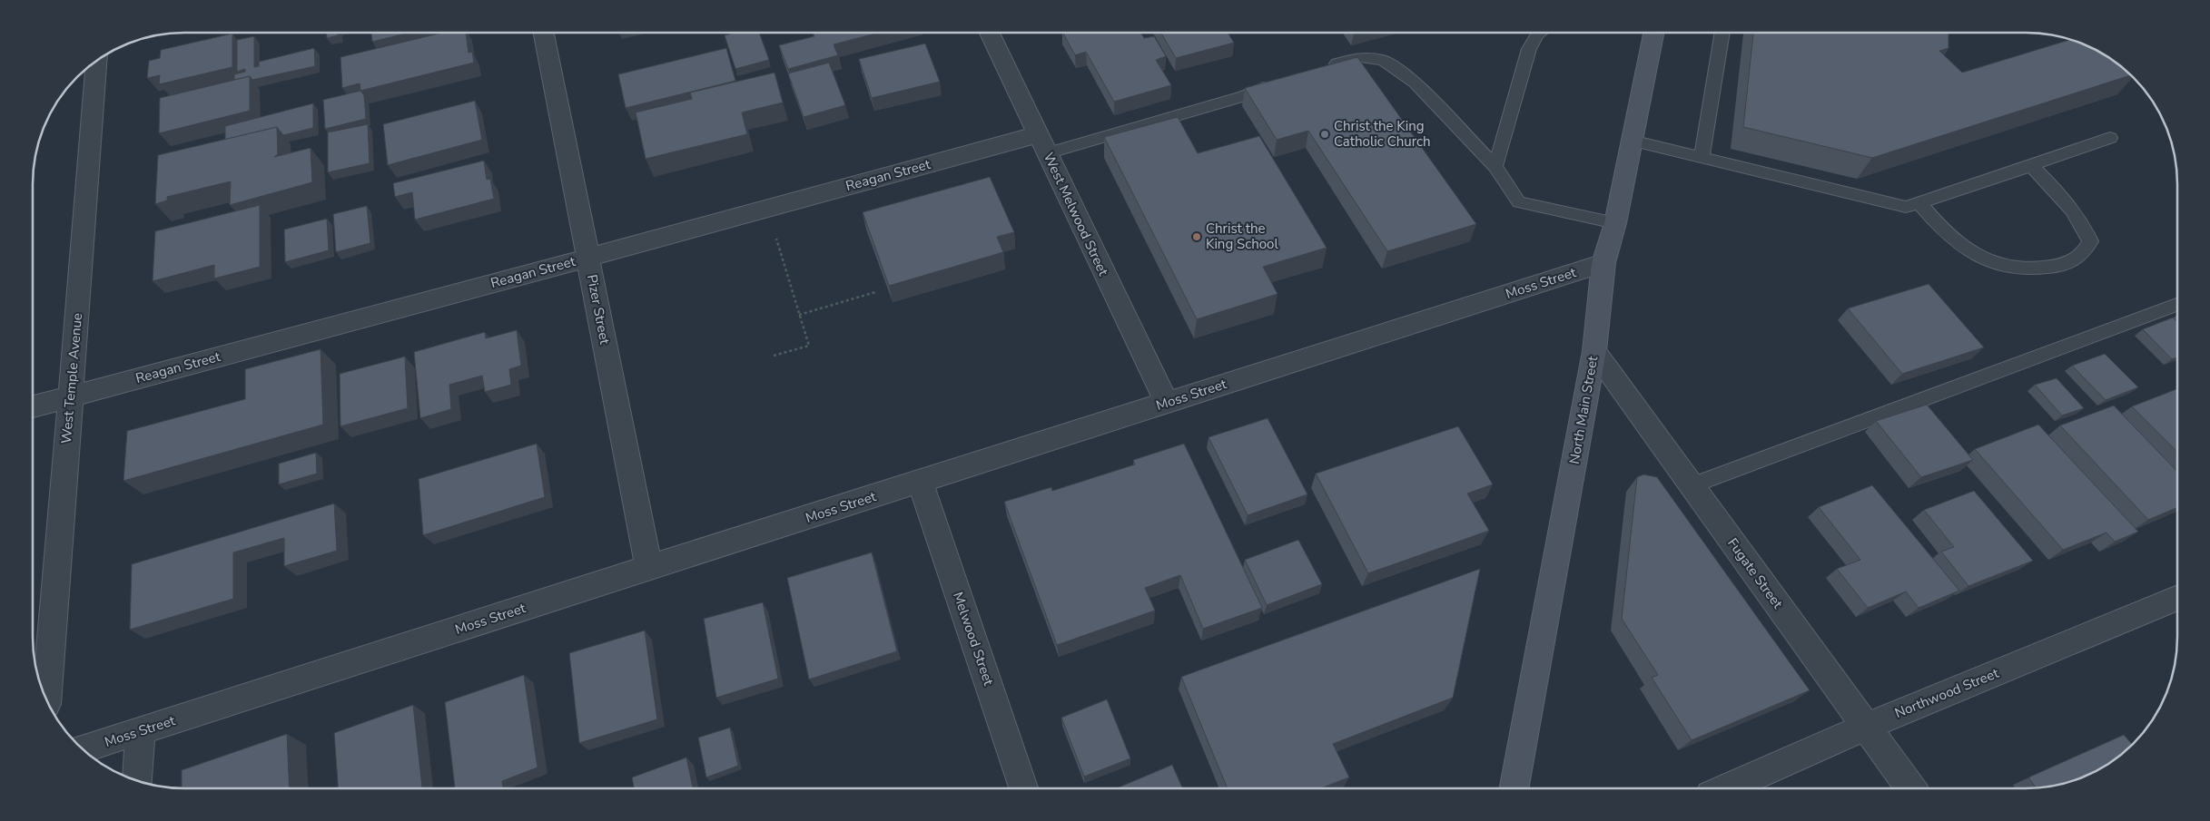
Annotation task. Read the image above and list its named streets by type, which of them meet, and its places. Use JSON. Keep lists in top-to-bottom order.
{
  "streets": {
    "main road": ["North Main Street"],
    "street": [
      "Reagan Street",
      "West Melwood Street",
      "Moss Street",
      "Pizer Street",
      "West Temple Avenue",
      "Fugate Street",
      "Melwood Street",
      "Northwood Street"
    ]
  },
  "crossings": [
    ["Reagan Street", "West Melwood Street"],
    ["Reagan Street", "Pizer Street"],
    ["Reagan Street", "West Temple Avenue"],
    ["West Melwood Street", "Moss Street"],
    ["Moss Street", "Pizer Street"],
    ["Moss Street", "North Main Street"],
    ["Moss Street", "Melwood Street"],
    ["North Main Street", "Fugate Street"],
    ["Fugate Street", "Northwood Street"]
  ],
  "places": ["Christ the King Catholic Church", "Christ the King School"]
}
